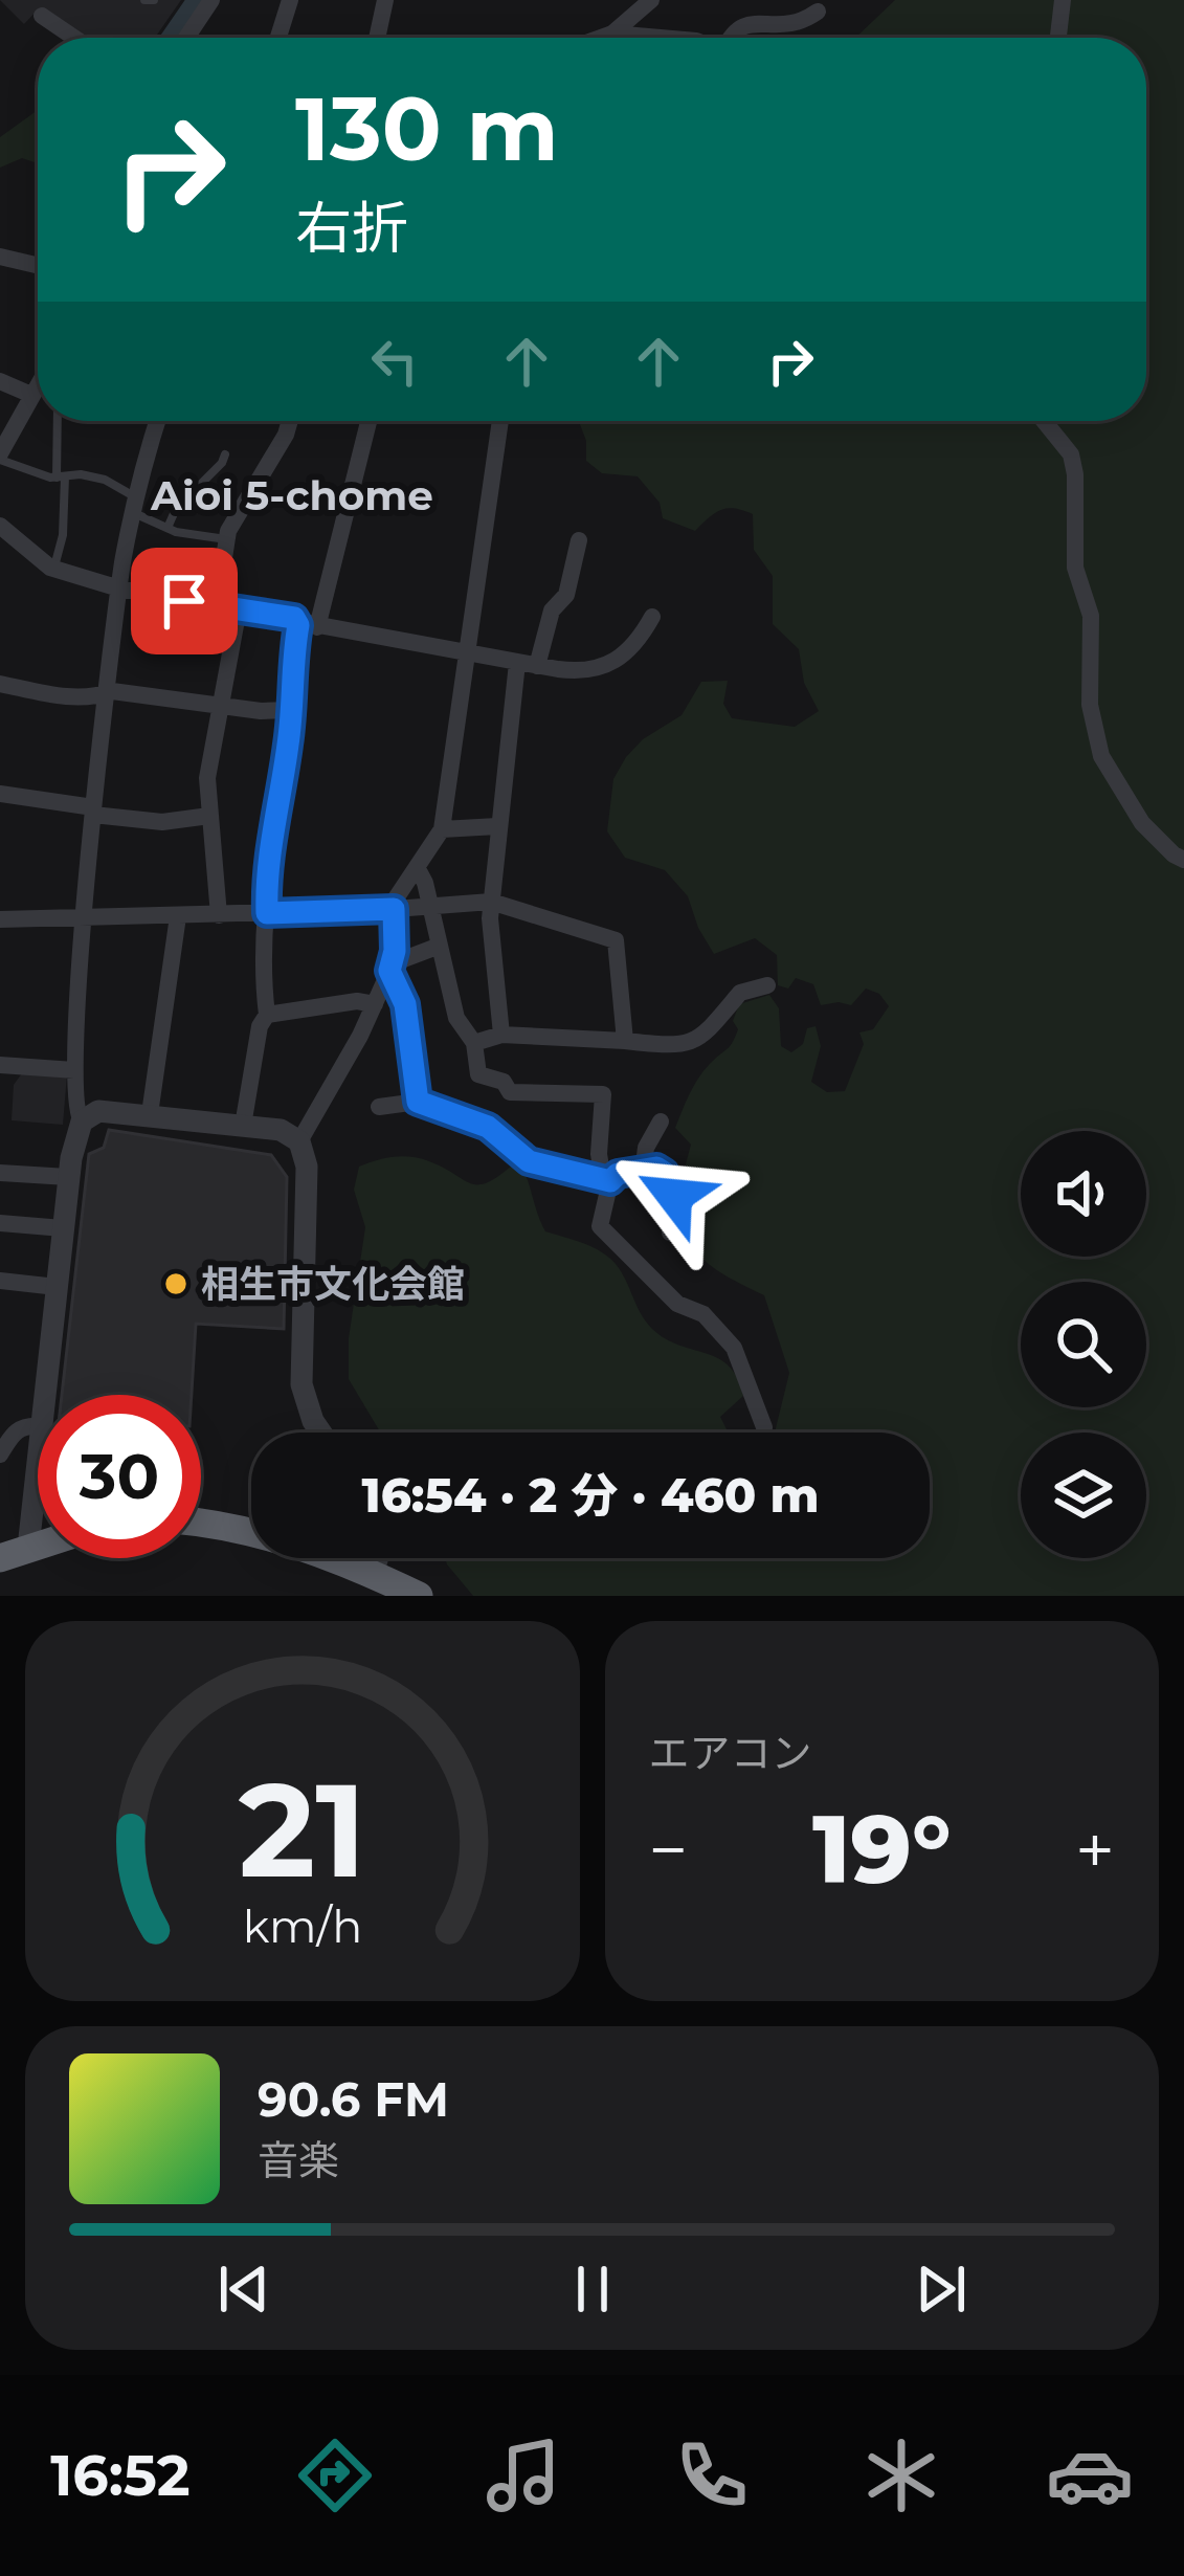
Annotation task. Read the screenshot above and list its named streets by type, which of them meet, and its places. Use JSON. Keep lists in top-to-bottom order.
{
  "districts": ["Aioi 5-chome"],
  "places": ["相生市文化会館"],
  "page": {
    "turn": ["130 m", "右折"],
    "limit": "30",
    "trip": "16:54 · 2 分 · 460 m",
    "tile": "エアコン",
    "heat": ["−", "19°", "+"],
    "song": ["90.6 FM", "音楽"],
    "tabs": "16:52",
    "gauge": ["21", "km/h"]
  }
}
